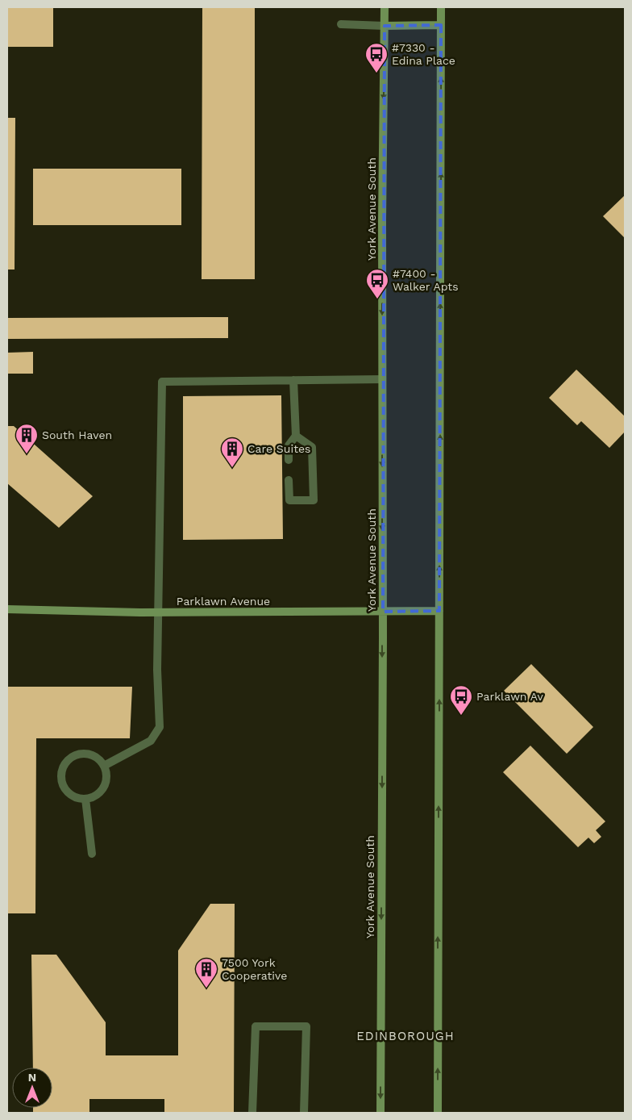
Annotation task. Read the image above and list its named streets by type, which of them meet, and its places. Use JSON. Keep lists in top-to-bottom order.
{
  "streets": {
    "street": ["York Avenue South", "Parklawn Avenue"]
  },
  "crossings": [
    ["York Avenue South", "Parklawn Avenue"]
  ],
  "districts": ["EDINBOROUGH"],
  "places": {
    "bus stop": ["#7330 - Edina Place", "#7400 - Walker Apts", "Parklawn Av"],
    "building": ["South Haven", "Care Suites", "7500 York Cooperative"]
  },
  "north": "top"
}
